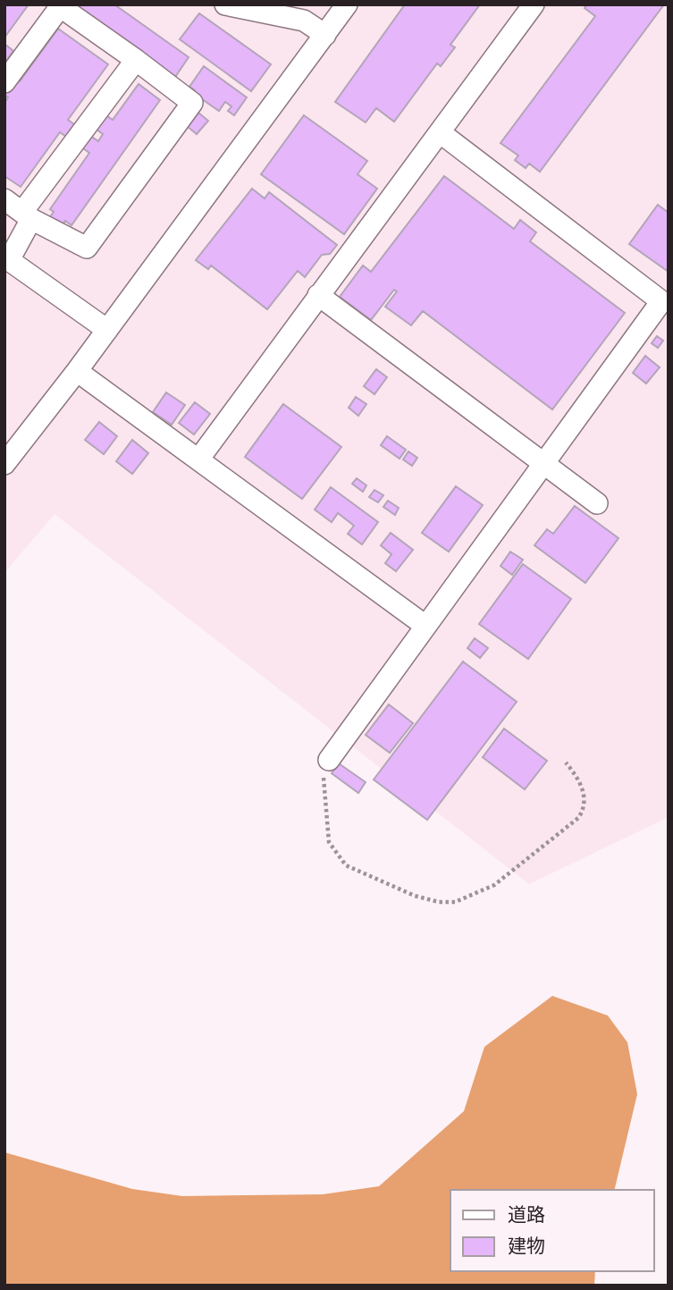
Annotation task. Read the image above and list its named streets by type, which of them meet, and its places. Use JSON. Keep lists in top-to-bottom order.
{
  "legend": ["道路", "建物"]
}
